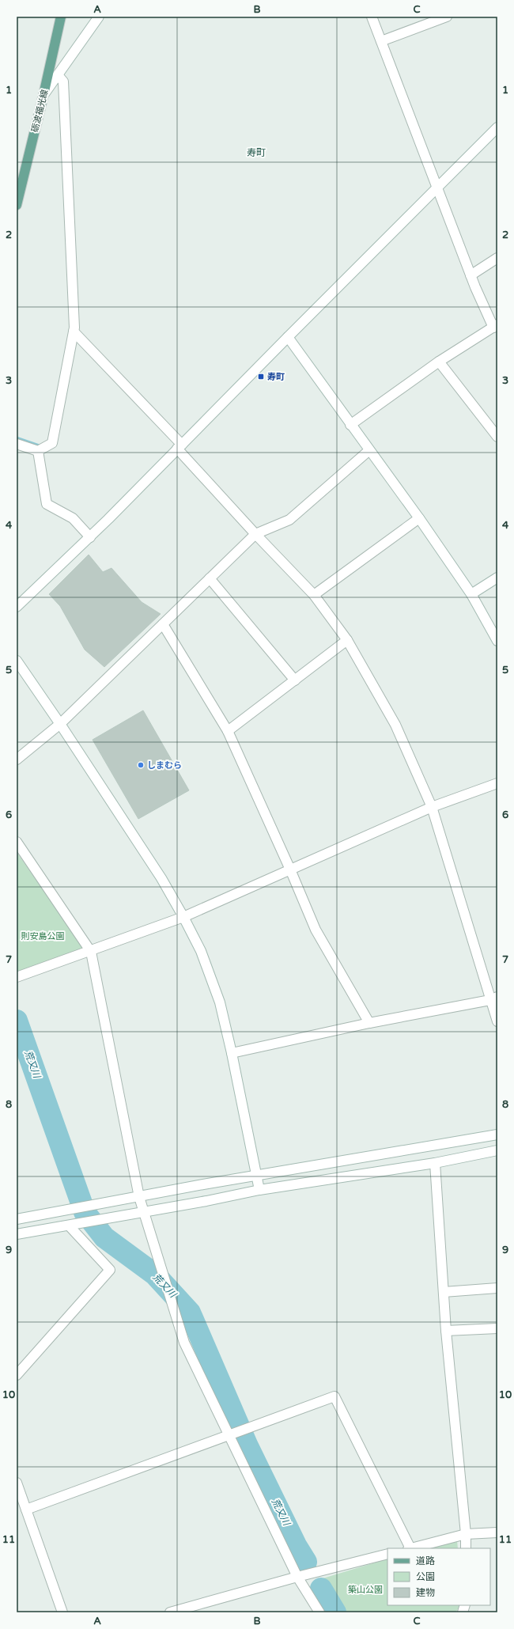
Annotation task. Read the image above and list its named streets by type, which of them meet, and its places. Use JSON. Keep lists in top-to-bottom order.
{
  "streets": {
    "main road": ["砺波福光線"]
  },
  "districts": ["寿町"],
  "water": ["荒又川"],
  "parks": ["則安島公園", "築山公園"],
  "places": {
    "transit": ["寿町"],
    "other": ["しまむら"]
  },
  "legend": ["道路", "公園", "建物"],
  "grid": {
    "columns": ["A", "B", "C"],
    "rows": [
      "1",
      "2",
      "3",
      "4",
      "5",
      "6",
      "7",
      "8",
      "9",
      "10",
      "11"
    ]
  }
}
